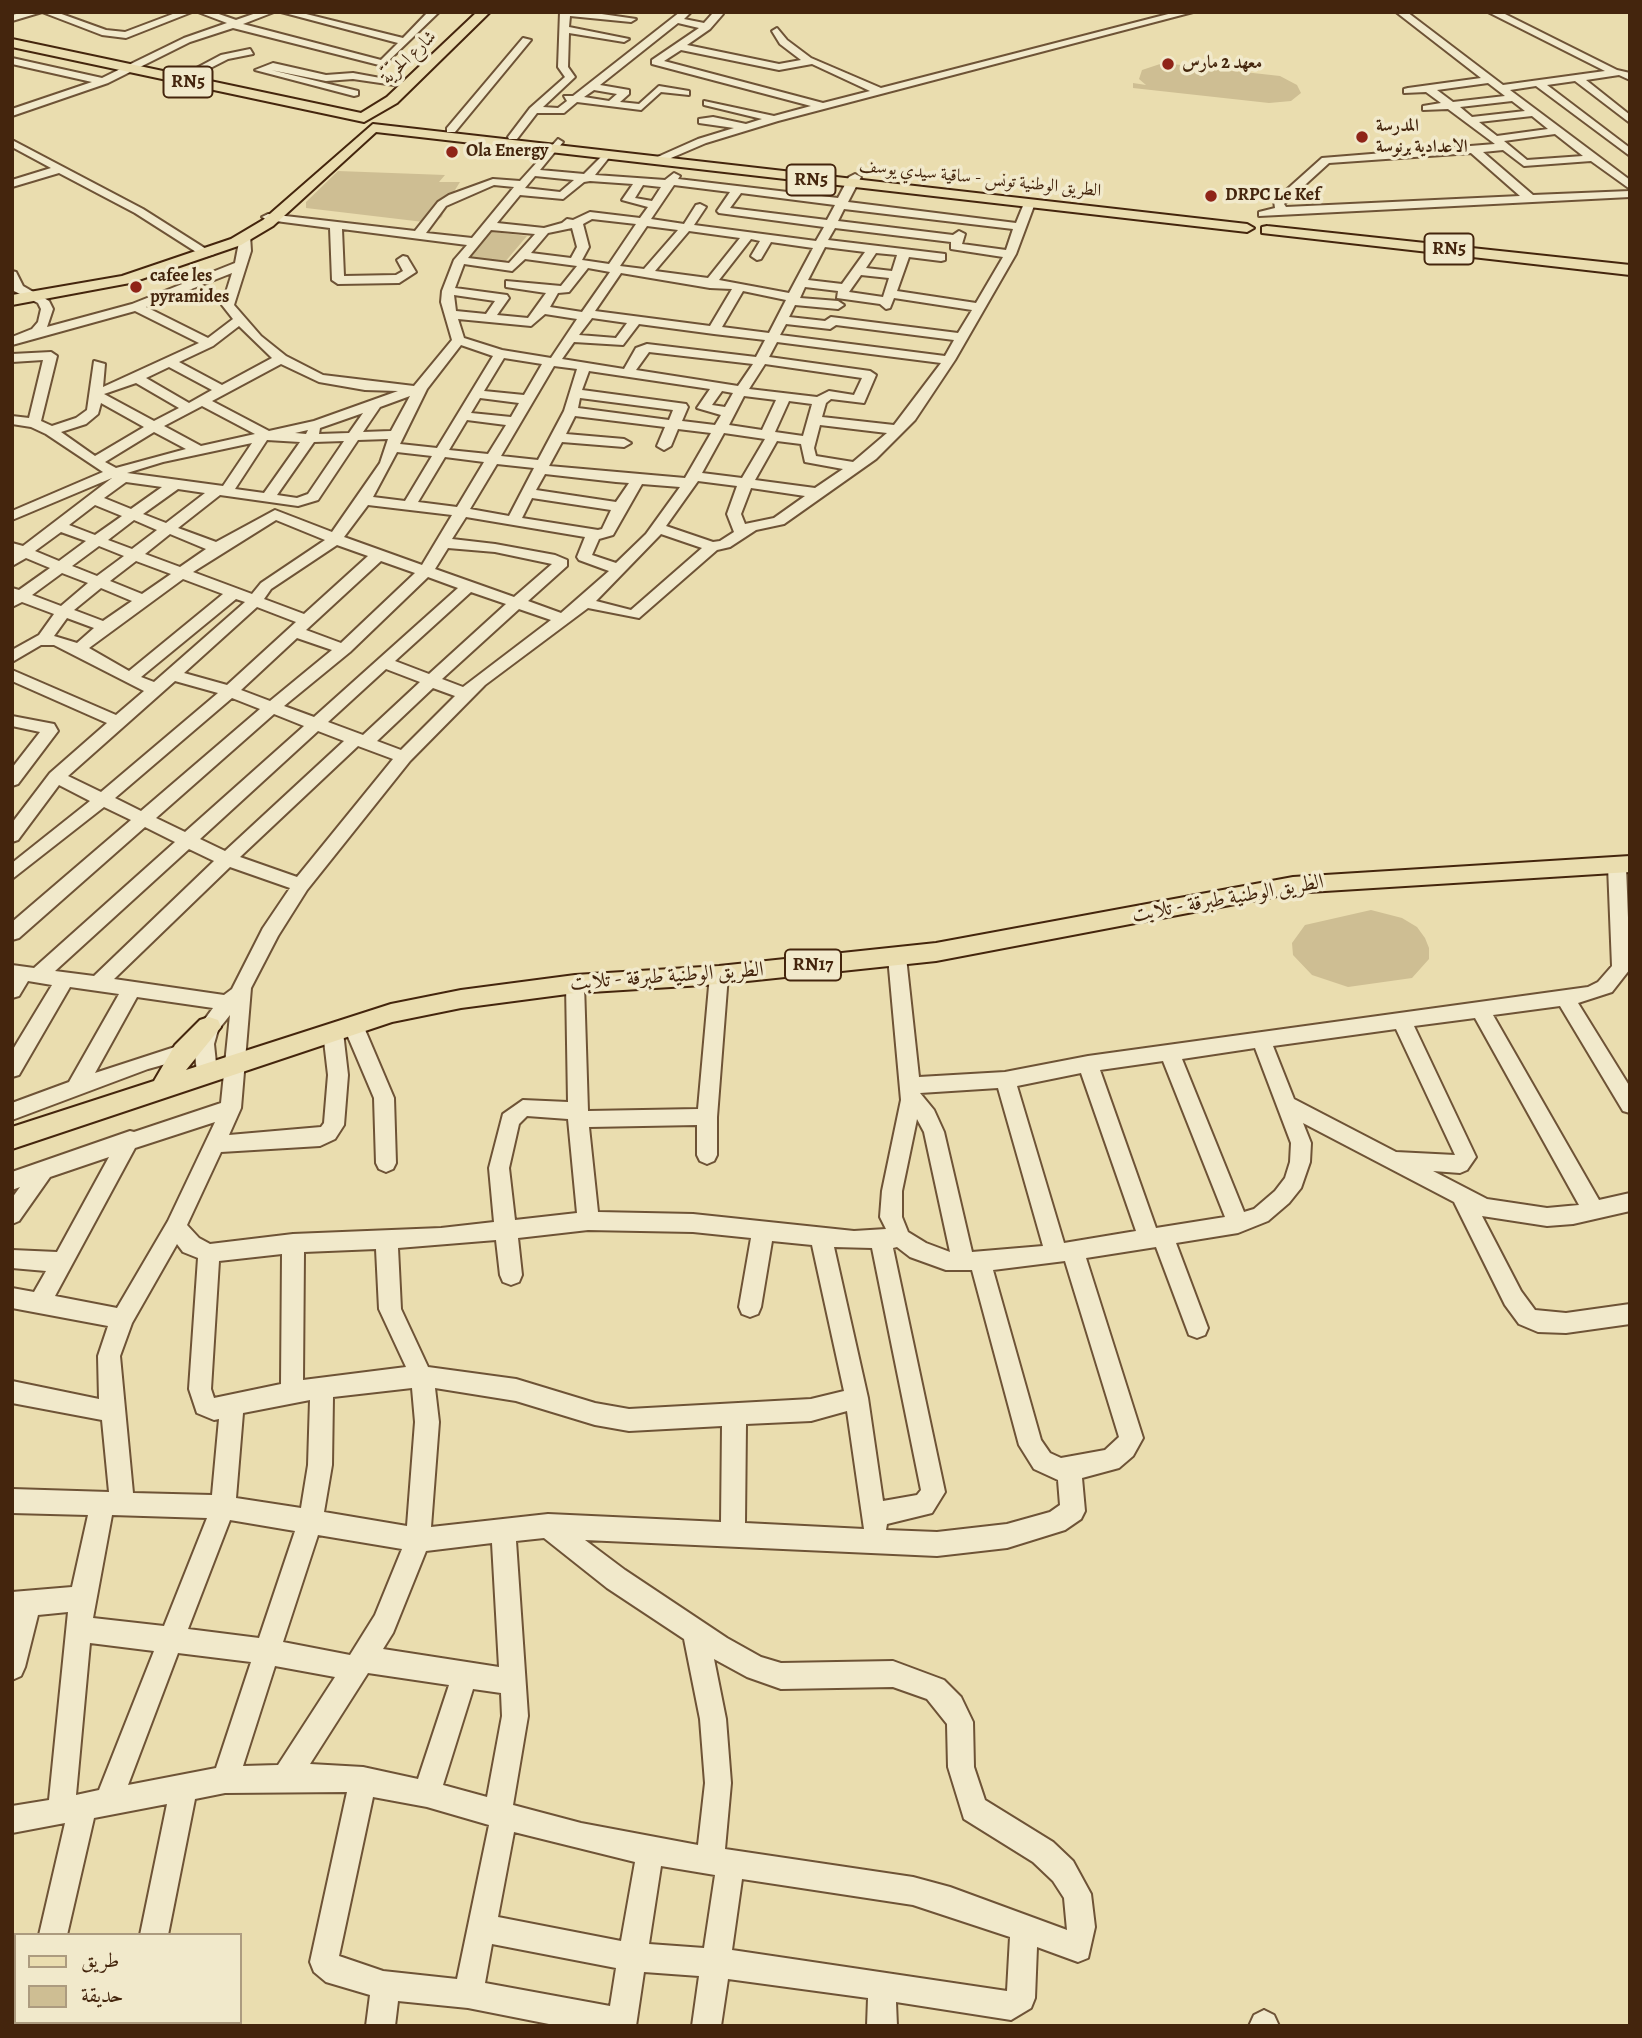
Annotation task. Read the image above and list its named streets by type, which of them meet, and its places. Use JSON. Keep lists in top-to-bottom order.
{
  "streets": {
    "main road": [
      "شارع الحرّيّة",
      "RN5",
      "الطريق الوطنية تونس - ساقية سيدي يوسف",
      "الطريق الوطنية طبرقة - تلابت",
      "RN17"
    ]
  },
  "crossings": [
    ["شارع الحرّيّة", "الطريق الوطنية تونس - ساقية سيدي يوسف"],
    ["RN5", "الطريق الوطنية تونس - ساقية سيدي يوسف"]
  ],
  "places": [
    "معهد 2 مارس",
    "المدرسة الاعدادية برنوسة",
    "Ola Energy",
    "DRPC Le Kef",
    "cafee les pyramides"
  ],
  "legend": ["طريق", "حديقة"]
}
